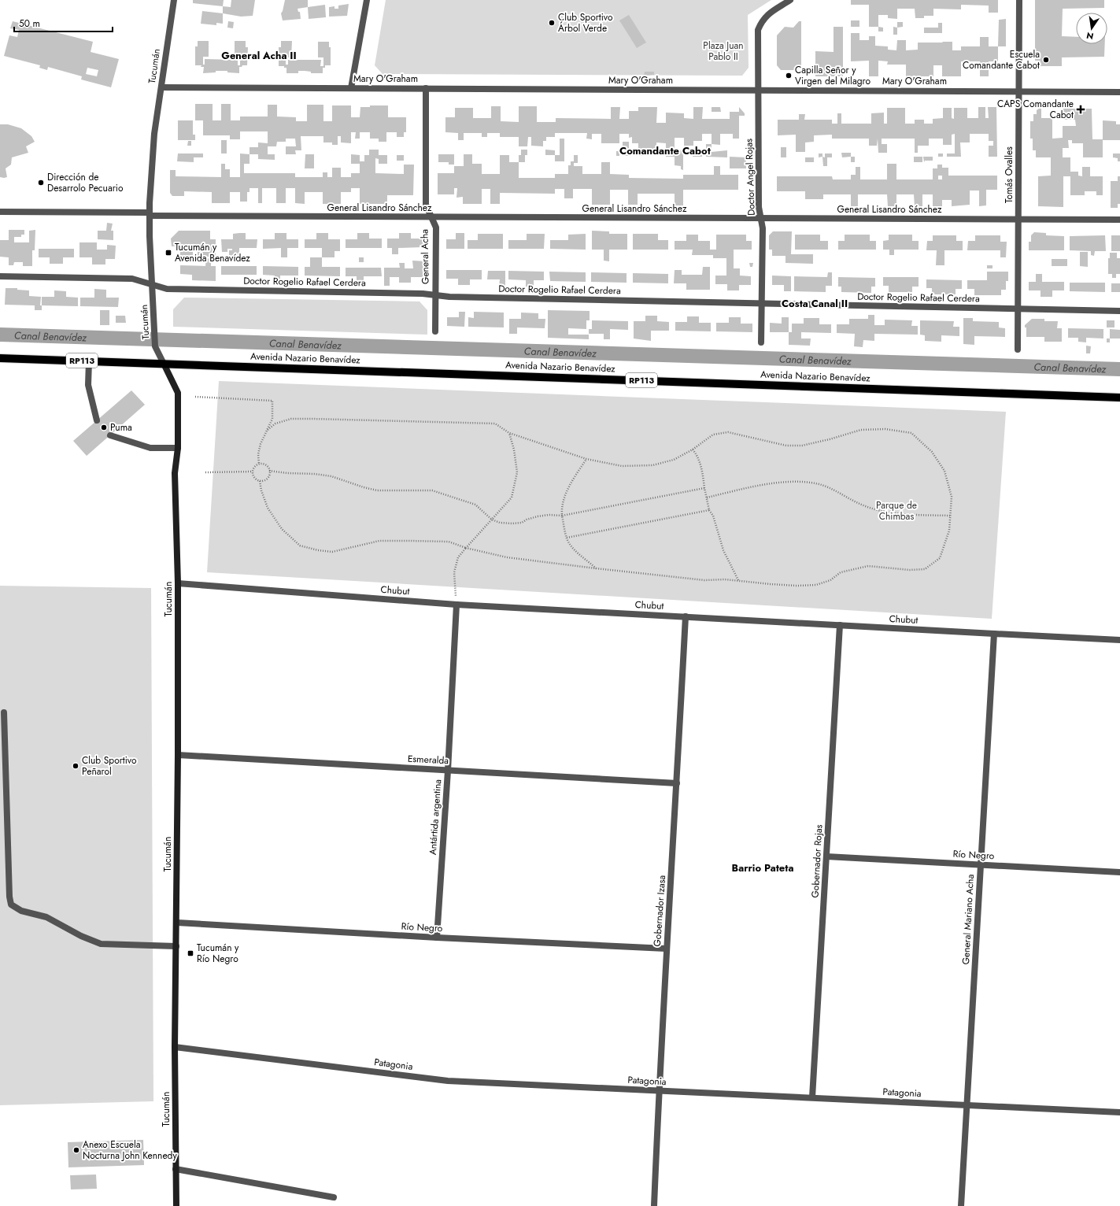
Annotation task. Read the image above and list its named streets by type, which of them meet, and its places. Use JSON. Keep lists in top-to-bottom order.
{
  "streets": {
    "main road": ["Tucumán", "Avenida Nazario Benavídez", "RP113"],
    "street": [
      "Mary O'Graham",
      "Tomás Ovalles",
      "Doctor Angel Rojas",
      "General Lisandro Sánchez",
      "General Acha",
      "Doctor Rogelio Rafael Cerdera",
      "Chubut",
      "Esmeralda",
      "Antártida argentina",
      "Río Negro",
      "Gobernador Rojas",
      "Gobernador Izasa",
      "General Mariano Acha",
      "Patagonia"
    ]
  },
  "crossings": [
    ["Tucumán", "Mary O'Graham"],
    ["Tucumán", "General Lisandro Sánchez"],
    ["Tucumán", "Doctor Rogelio Rafael Cerdera"],
    ["Tucumán", "Avenida Nazario Benavídez"],
    ["Tucumán", "Chubut"],
    ["Tucumán", "Esmeralda"],
    ["Tucumán", "Río Negro"],
    ["Tucumán", "Patagonia"],
    ["Mary O'Graham", "Tomás Ovalles"],
    ["Mary O'Graham", "Doctor Angel Rojas"],
    ["Mary O'Graham", "General Acha"],
    ["Tomás Ovalles", "General Lisandro Sánchez"],
    ["Tomás Ovalles", "Doctor Rogelio Rafael Cerdera"],
    ["Doctor Angel Rojas", "General Lisandro Sánchez"],
    ["Doctor Angel Rojas", "Doctor Rogelio Rafael Cerdera"],
    ["General Lisandro Sánchez", "General Acha"],
    ["General Acha", "Doctor Rogelio Rafael Cerdera"],
    ["Chubut", "Antártida argentina"],
    ["Chubut", "Gobernador Rojas"],
    ["Chubut", "Gobernador Izasa"],
    ["Chubut", "General Mariano Acha"],
    ["Esmeralda", "Antártida argentina"],
    ["Esmeralda", "Gobernador Izasa"],
    ["Antártida argentina", "Río Negro"],
    ["Río Negro", "Gobernador Rojas"],
    ["Río Negro", "Gobernador Izasa"],
    ["Río Negro", "General Mariano Acha"],
    ["Gobernador Rojas", "Patagonia"],
    ["Gobernador Izasa", "Patagonia"],
    ["General Mariano Acha", "Patagonia"]
  ],
  "districts": [
    "General Acha II",
    "Comandante Cabot",
    "Costa Canal II",
    "Barrio Pateta"
  ],
  "water": ["Canal Benavídez"],
  "parks": ["Plaza Juan Pablo II", "Parque de Chimbas"],
  "places": {
    "other": [
      "Club Sportivo Árbol Verde",
      "Escuela Comandante Cabot",
      "Capilla Señor y Virgen del Milagro",
      "Dirección de Desarrolo Pecuario",
      "Puma",
      "Club Sportivo Peñarol",
      "Anexo Escuela Nocturna John Kennedy"
    ],
    "health": ["CAPS Comandante Cabot"],
    "transit": ["Tucumán y Avenida Benavídez", "Tucumán y Río Negro"]
  },
  "scale_bar": "50 m",
  "north": "bottom"
}
